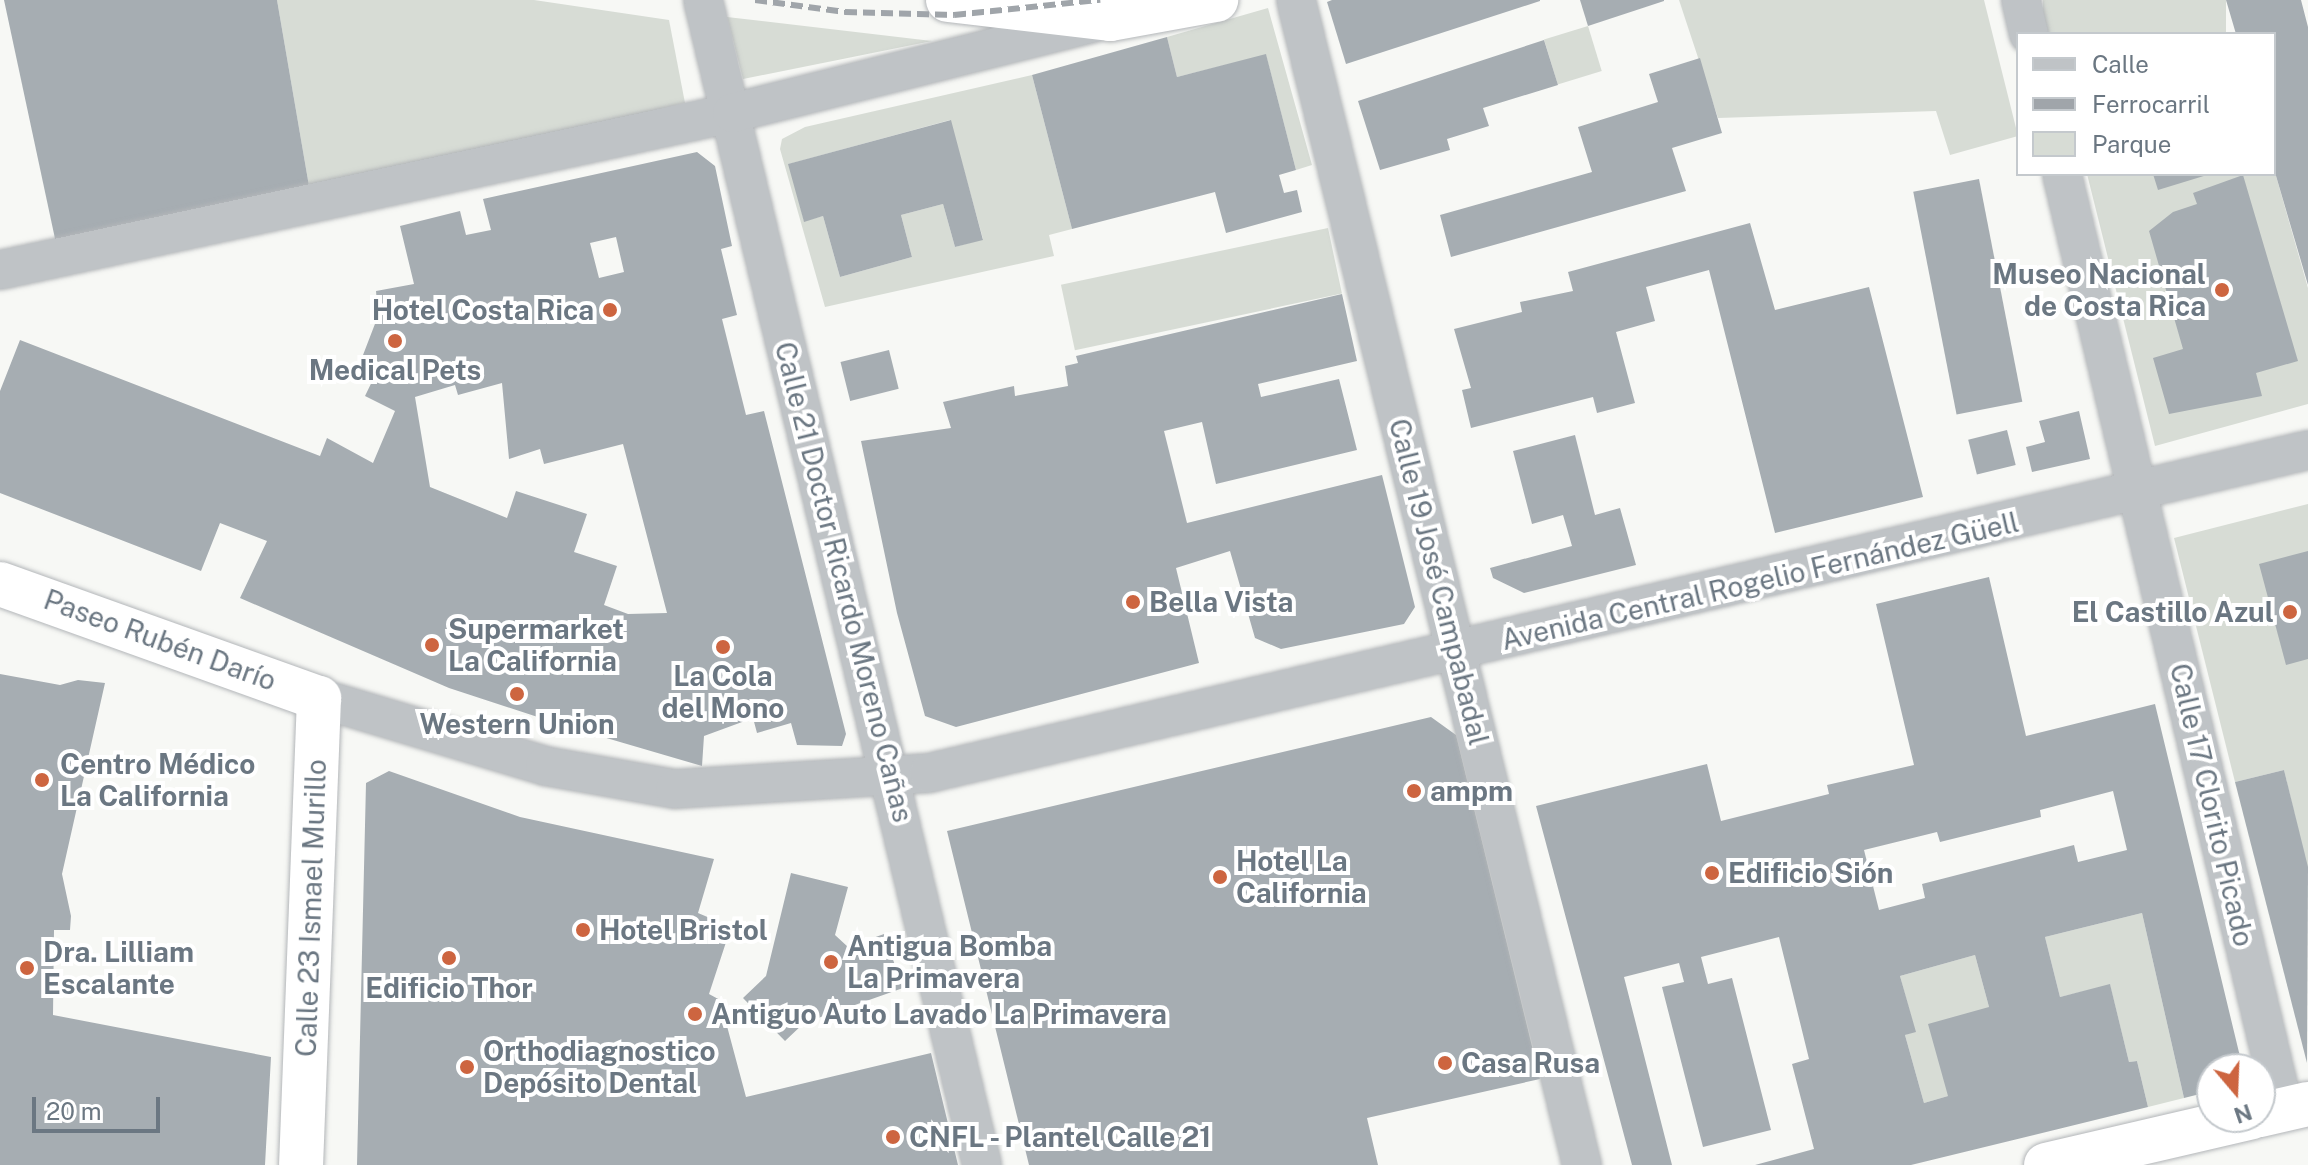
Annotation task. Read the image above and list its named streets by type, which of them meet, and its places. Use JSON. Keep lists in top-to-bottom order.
{
  "streets": {
    "highway": ["Paseo Rubén Darío", "Calle 23 Ismael Murillo"],
    "street": [
      "Avenida Central Rogelio Fernández Güell",
      "Calle 21 Doctor Ricardo Moreno Cañas",
      "Calle 19 José Campabadal",
      "Calle 17 Clorito Picado"
    ]
  },
  "crossings": [
    ["Avenida Central Rogelio Fernández Güell", "Calle 21 Doctor Ricardo Moreno Cañas"],
    ["Avenida Central Rogelio Fernández Güell", "Calle 19 José Campabadal"],
    ["Avenida Central Rogelio Fernández Güell", "Paseo Rubén Darío"],
    ["Avenida Central Rogelio Fernández Güell", "Calle 17 Clorito Picado"],
    ["Avenida Central Rogelio Fernández Güell", "Calle 23 Ismael Murillo"],
    ["Paseo Rubén Darío", "Calle 23 Ismael Murillo"]
  ],
  "places": [
    "Museo Nacional de Costa Rica",
    "Hotel Costa Rica",
    "Medical Pets",
    "Bella Vista",
    "El Castillo Azul",
    "Supermarket La California",
    "La Cola del Mono",
    "Western Union",
    "Centro Médico La California",
    "ampm",
    "Edificio Sión",
    "Hotel La California",
    "Hotel Bristol",
    "Edificio Thor",
    "Antigua Bomba La Primavera",
    "Dra. Lilliam Escalante",
    "Antiguo Auto Lavado La Primavera",
    "Casa Rusa",
    "Orthodiagnostico Depósito Dental",
    "CNFL - Plantel Calle 21"
  ],
  "legend": ["Calle", "Ferrocarril", "Parque"],
  "scale_bar": "20 m",
  "north": "bottom"
}
